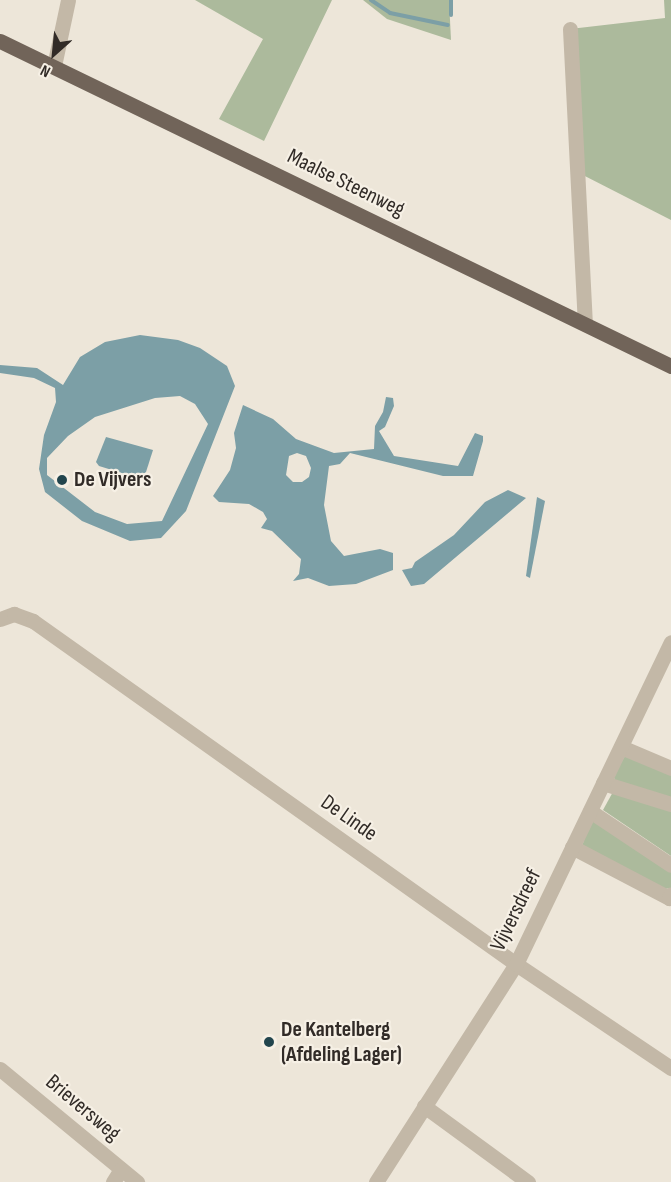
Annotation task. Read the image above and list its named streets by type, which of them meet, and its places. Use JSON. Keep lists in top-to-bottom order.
{
  "streets": {
    "main road": ["Maalse Steenweg"],
    "street": ["De Linde", "Vijversdreef", "Brieversweg"]
  },
  "crossings": [
    ["De Linde", "Vijversdreef"]
  ],
  "places": ["De Vijvers", "De Kantelberg (Afdeling Lager)"],
  "north": "bottom left"
}
